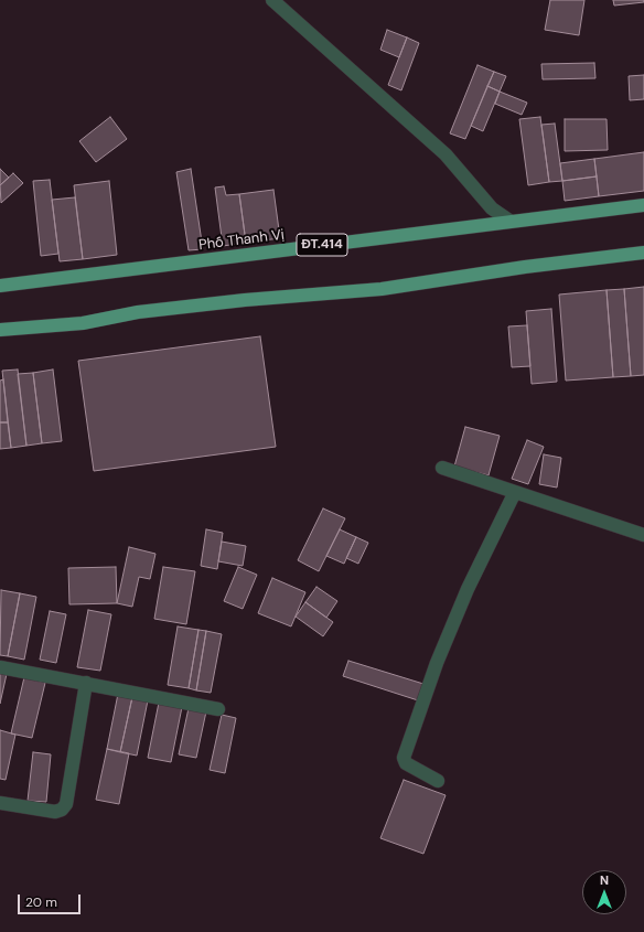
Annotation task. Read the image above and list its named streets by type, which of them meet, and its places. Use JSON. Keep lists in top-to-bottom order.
{
  "streets": {
    "main road": ["Phố Thanh Vị", "ĐT.414"]
  },
  "scale_bar": "20 m",
  "north": "top"
}
